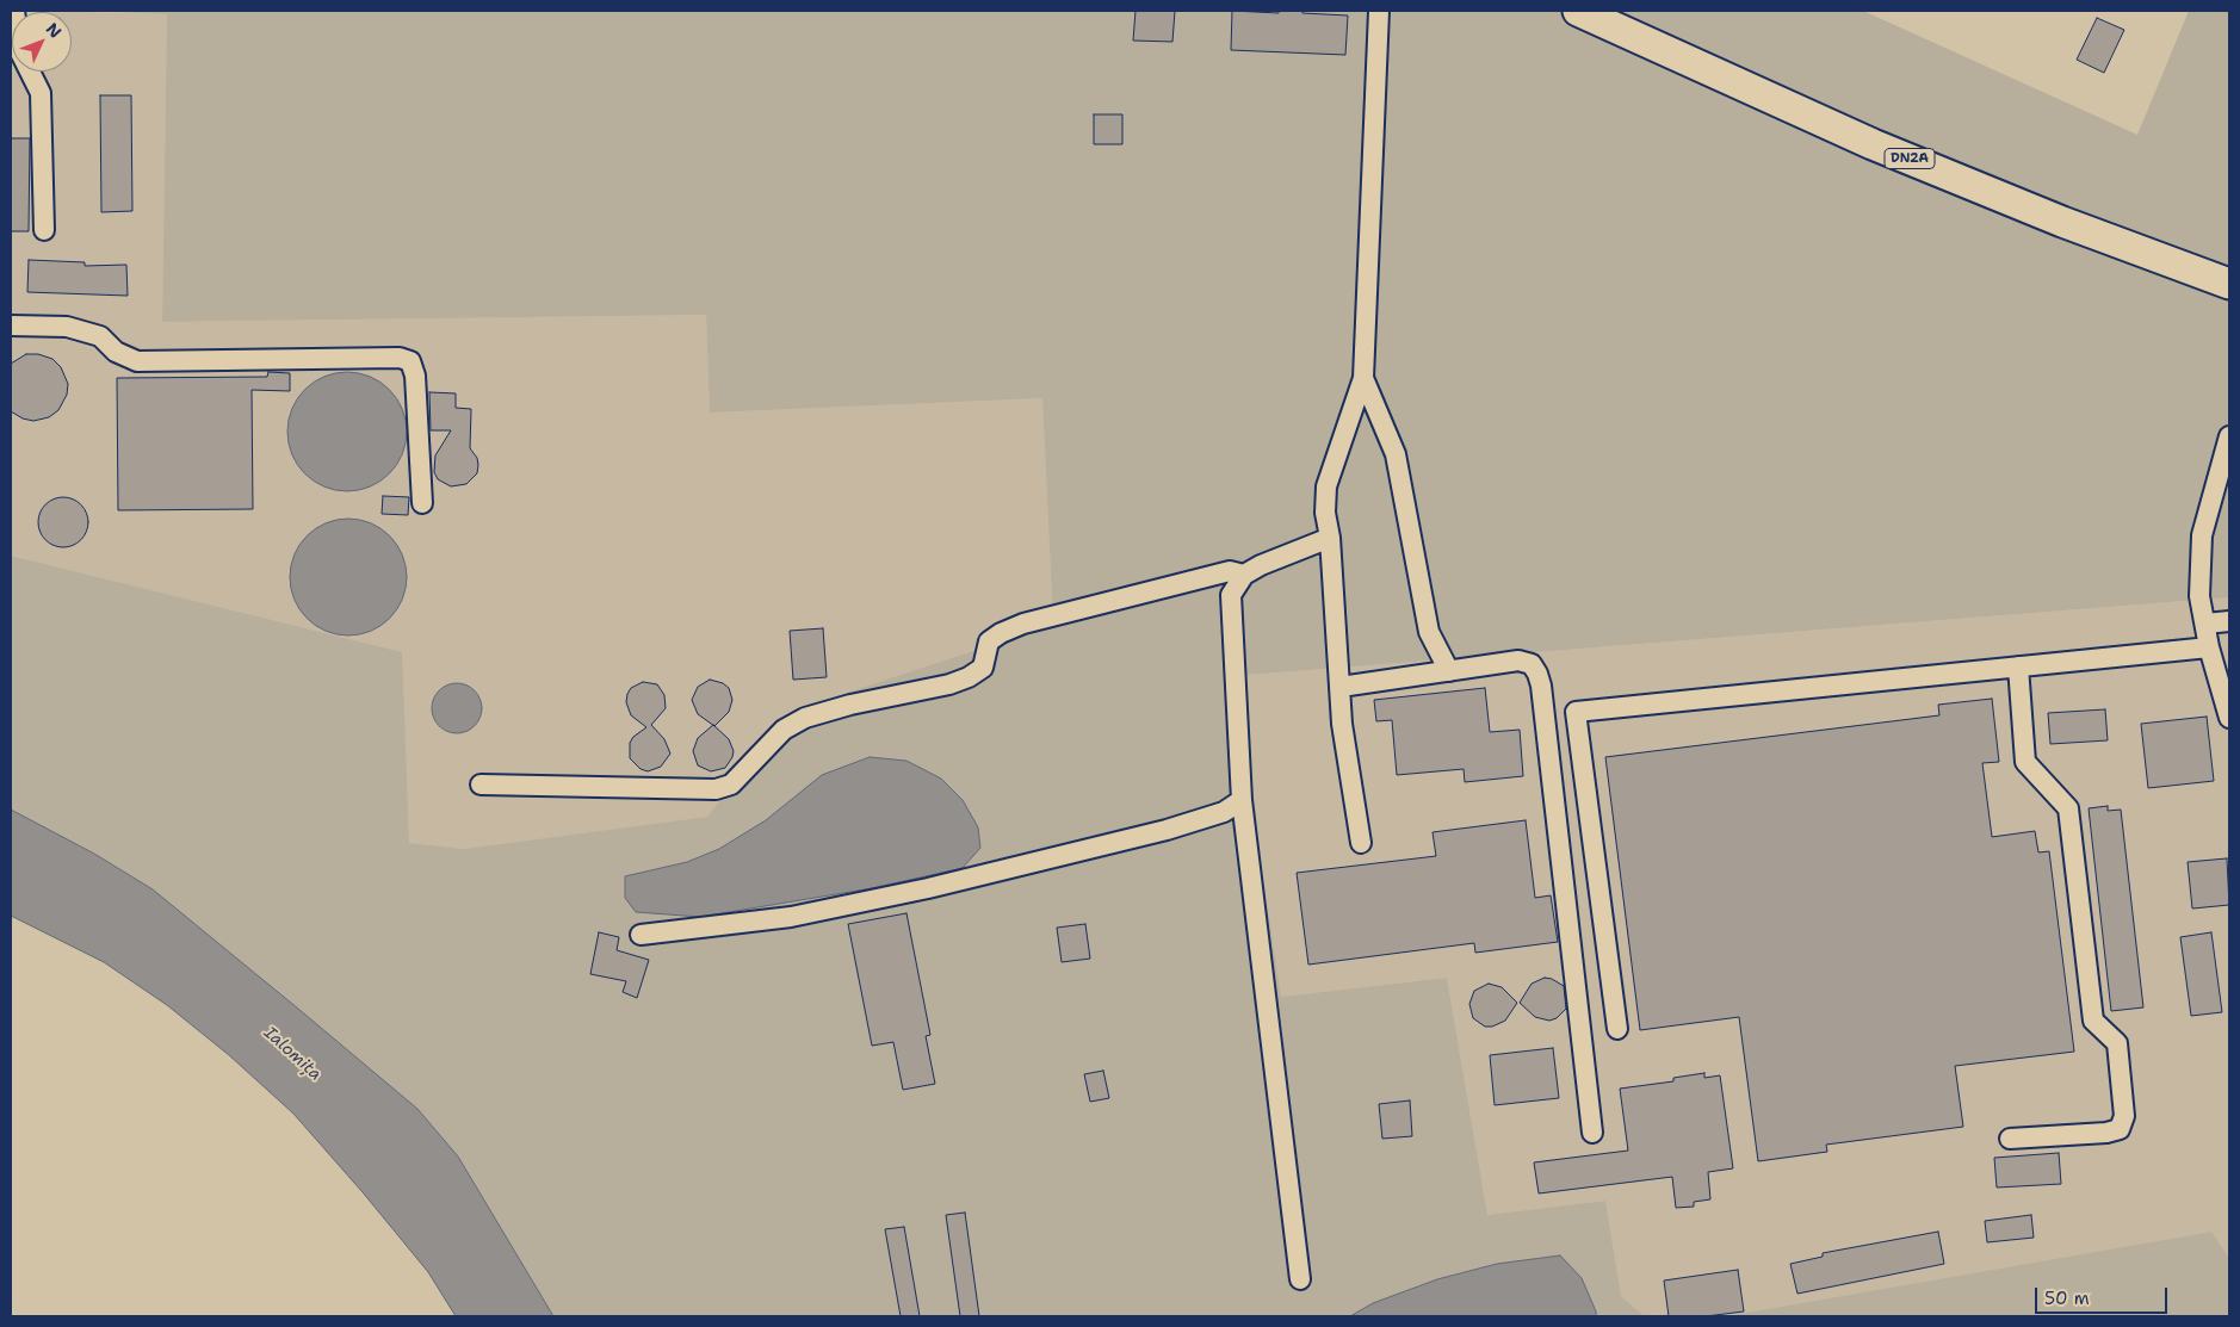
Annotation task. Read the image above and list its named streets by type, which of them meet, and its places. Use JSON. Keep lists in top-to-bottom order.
{
  "streets": {
    "highway": ["DN2A"]
  },
  "water": ["Ialomița"],
  "scale_bar": "50 m",
  "north": "top right"
}
